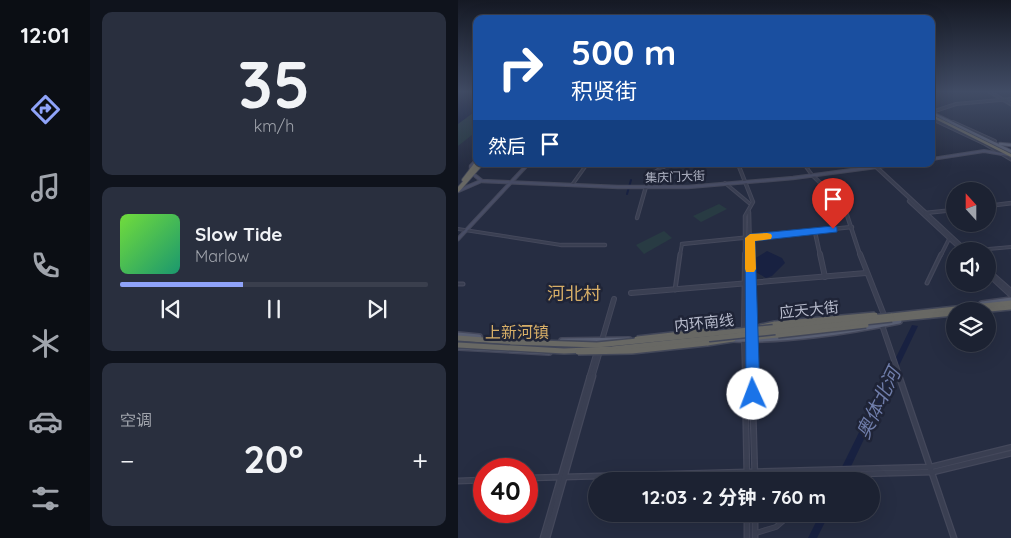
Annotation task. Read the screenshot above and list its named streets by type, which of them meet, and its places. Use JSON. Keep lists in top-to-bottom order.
{
  "streets": {
    "highway": ["内环南线"],
    "main road": ["集庆门大街", "应天大街"]
  },
  "crossings": [
    ["应天大街", "内环南线"]
  ],
  "districts": ["河北村", "上新河镇"],
  "water": ["奥体北河"],
  "north": "top",
  "page": {
    "tabs": "12:01",
    "tile": [
      ["35", "km/h"],
      "空调"
    ],
    "turn": ["500 m", "积贤街"],
    "then": "然后",
    "song": ["Slow Tide", "Marlow"],
    "heat": ["−", "20°", "+"],
    "limit": "40",
    "trip": "12:03 · 2 分钟 · 760 m"
  }
}
